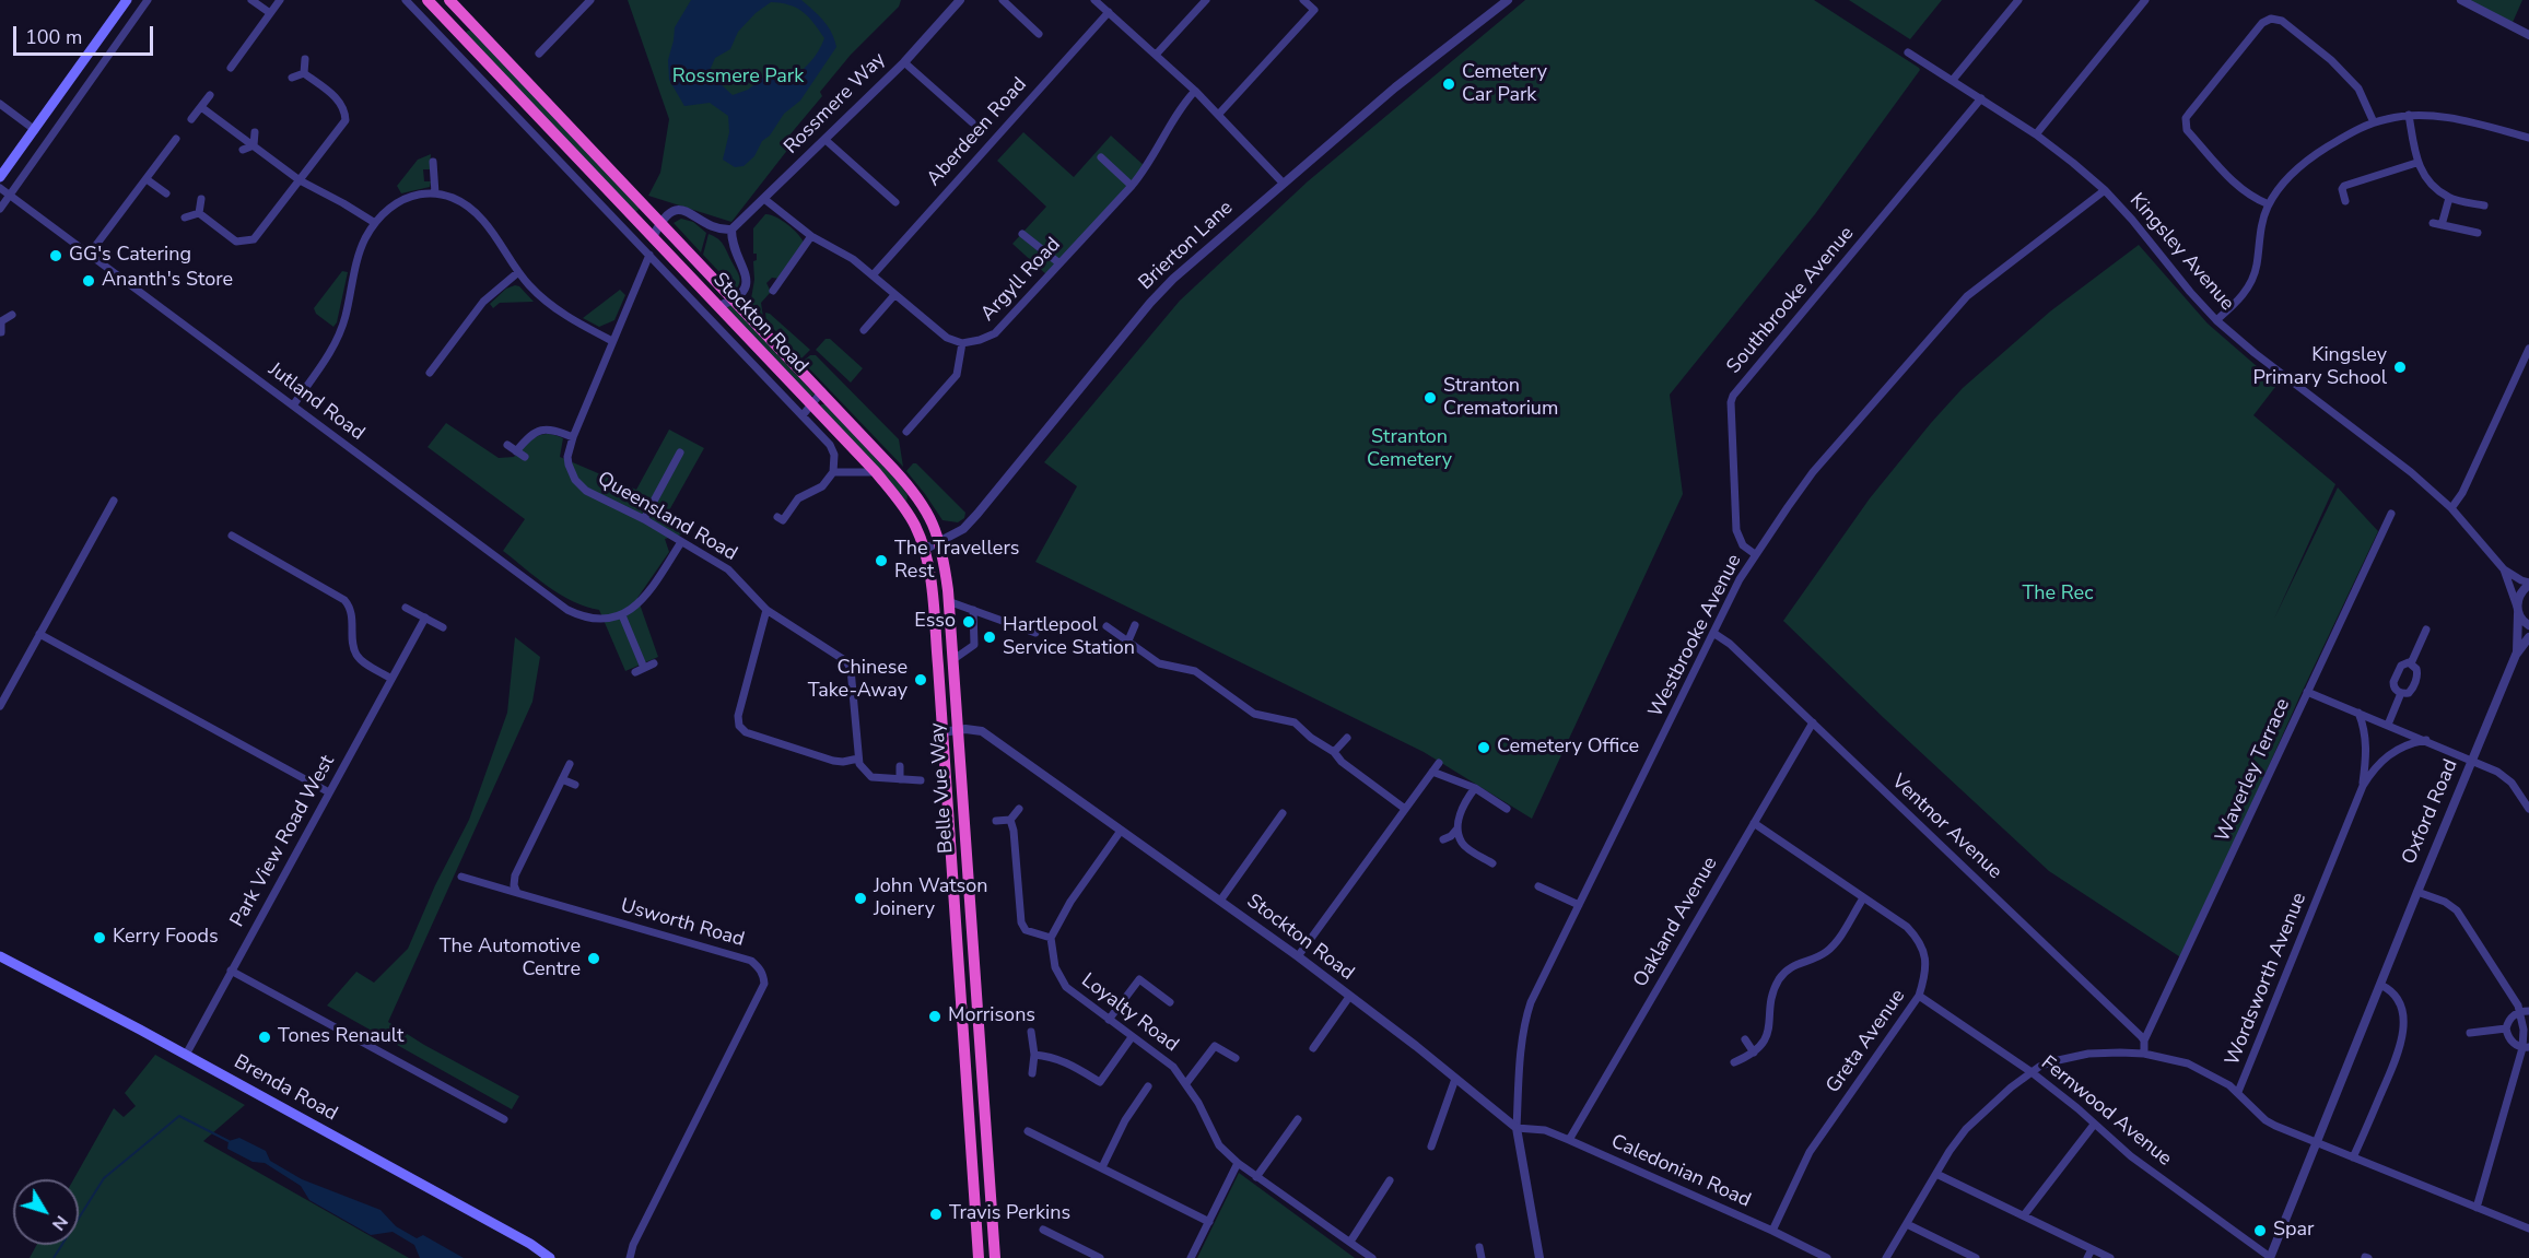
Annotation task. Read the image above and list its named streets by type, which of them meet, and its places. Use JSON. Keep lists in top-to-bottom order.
{
  "streets": {
    "highway": ["Stockton Road", "Belle Vue Way"],
    "main road": ["Brenda Road"],
    "street": [
      "Rossmere Way",
      "Aberdeen Road",
      "Brierton Lane",
      "Kingsley Avenue",
      "Argyll Road",
      "Southbrooke Avenue",
      "Jutland Road",
      "Queensland Road",
      "Westbrooke Avenue",
      "Waverley Terrace",
      "Oxford Road",
      "Ventnor Avenue",
      "Park View Road West",
      "Oakland Avenue",
      "Usworth Road",
      "Wordsworth Avenue",
      "Loyalty Road",
      "Greta Avenue",
      "Fernwood Avenue",
      "Caledonian Road"
    ]
  },
  "crossings": [
    ["Brierton Lane", "Stockton Road"],
    ["Kingsley Avenue", "Southbrooke Avenue"],
    ["Kingsley Avenue", "Westbrooke Avenue"],
    ["Kingsley Avenue", "Oxford Road"],
    ["Southbrooke Avenue", "Westbrooke Avenue"],
    ["Stockton Road", "Queensland Road"],
    ["Stockton Road", "Westbrooke Avenue"],
    ["Stockton Road", "Belle Vue Way"],
    ["Stockton Road", "Caledonian Road"],
    ["Westbrooke Avenue", "Ventnor Avenue"],
    ["Westbrooke Avenue", "Caledonian Road"],
    ["Waverley Terrace", "Ventnor Avenue"],
    ["Oxford Road", "Fernwood Avenue"],
    ["Ventnor Avenue", "Oakland Avenue"],
    ["Park View Road West", "Brenda Road"],
    ["Oakland Avenue", "Greta Avenue"],
    ["Oakland Avenue", "Caledonian Road"],
    ["Wordsworth Avenue", "Fernwood Avenue"],
    ["Greta Avenue", "Fernwood Avenue"],
    ["Greta Avenue", "Caledonian Road"]
  ],
  "parks": ["Rossmere Park", "Stranton Cemetery", "The Rec"],
  "places": [
    "Cemetery Car Park",
    "GG's Catering",
    "Ananth's Store",
    "Kingsley Primary School",
    "Stranton Crematorium",
    "The Travellers Rest",
    "Esso",
    "Hartlepool Service Station",
    "Chinese Take-Away",
    "Cemetery Office",
    "John Watson Joinery",
    "Kerry Foods",
    "The Automotive Centre",
    "Morrisons",
    "Tones Renault",
    "Travis Perkins",
    "Spar"
  ],
  "scale_bar": "100 m",
  "north": "bottom right"
}
